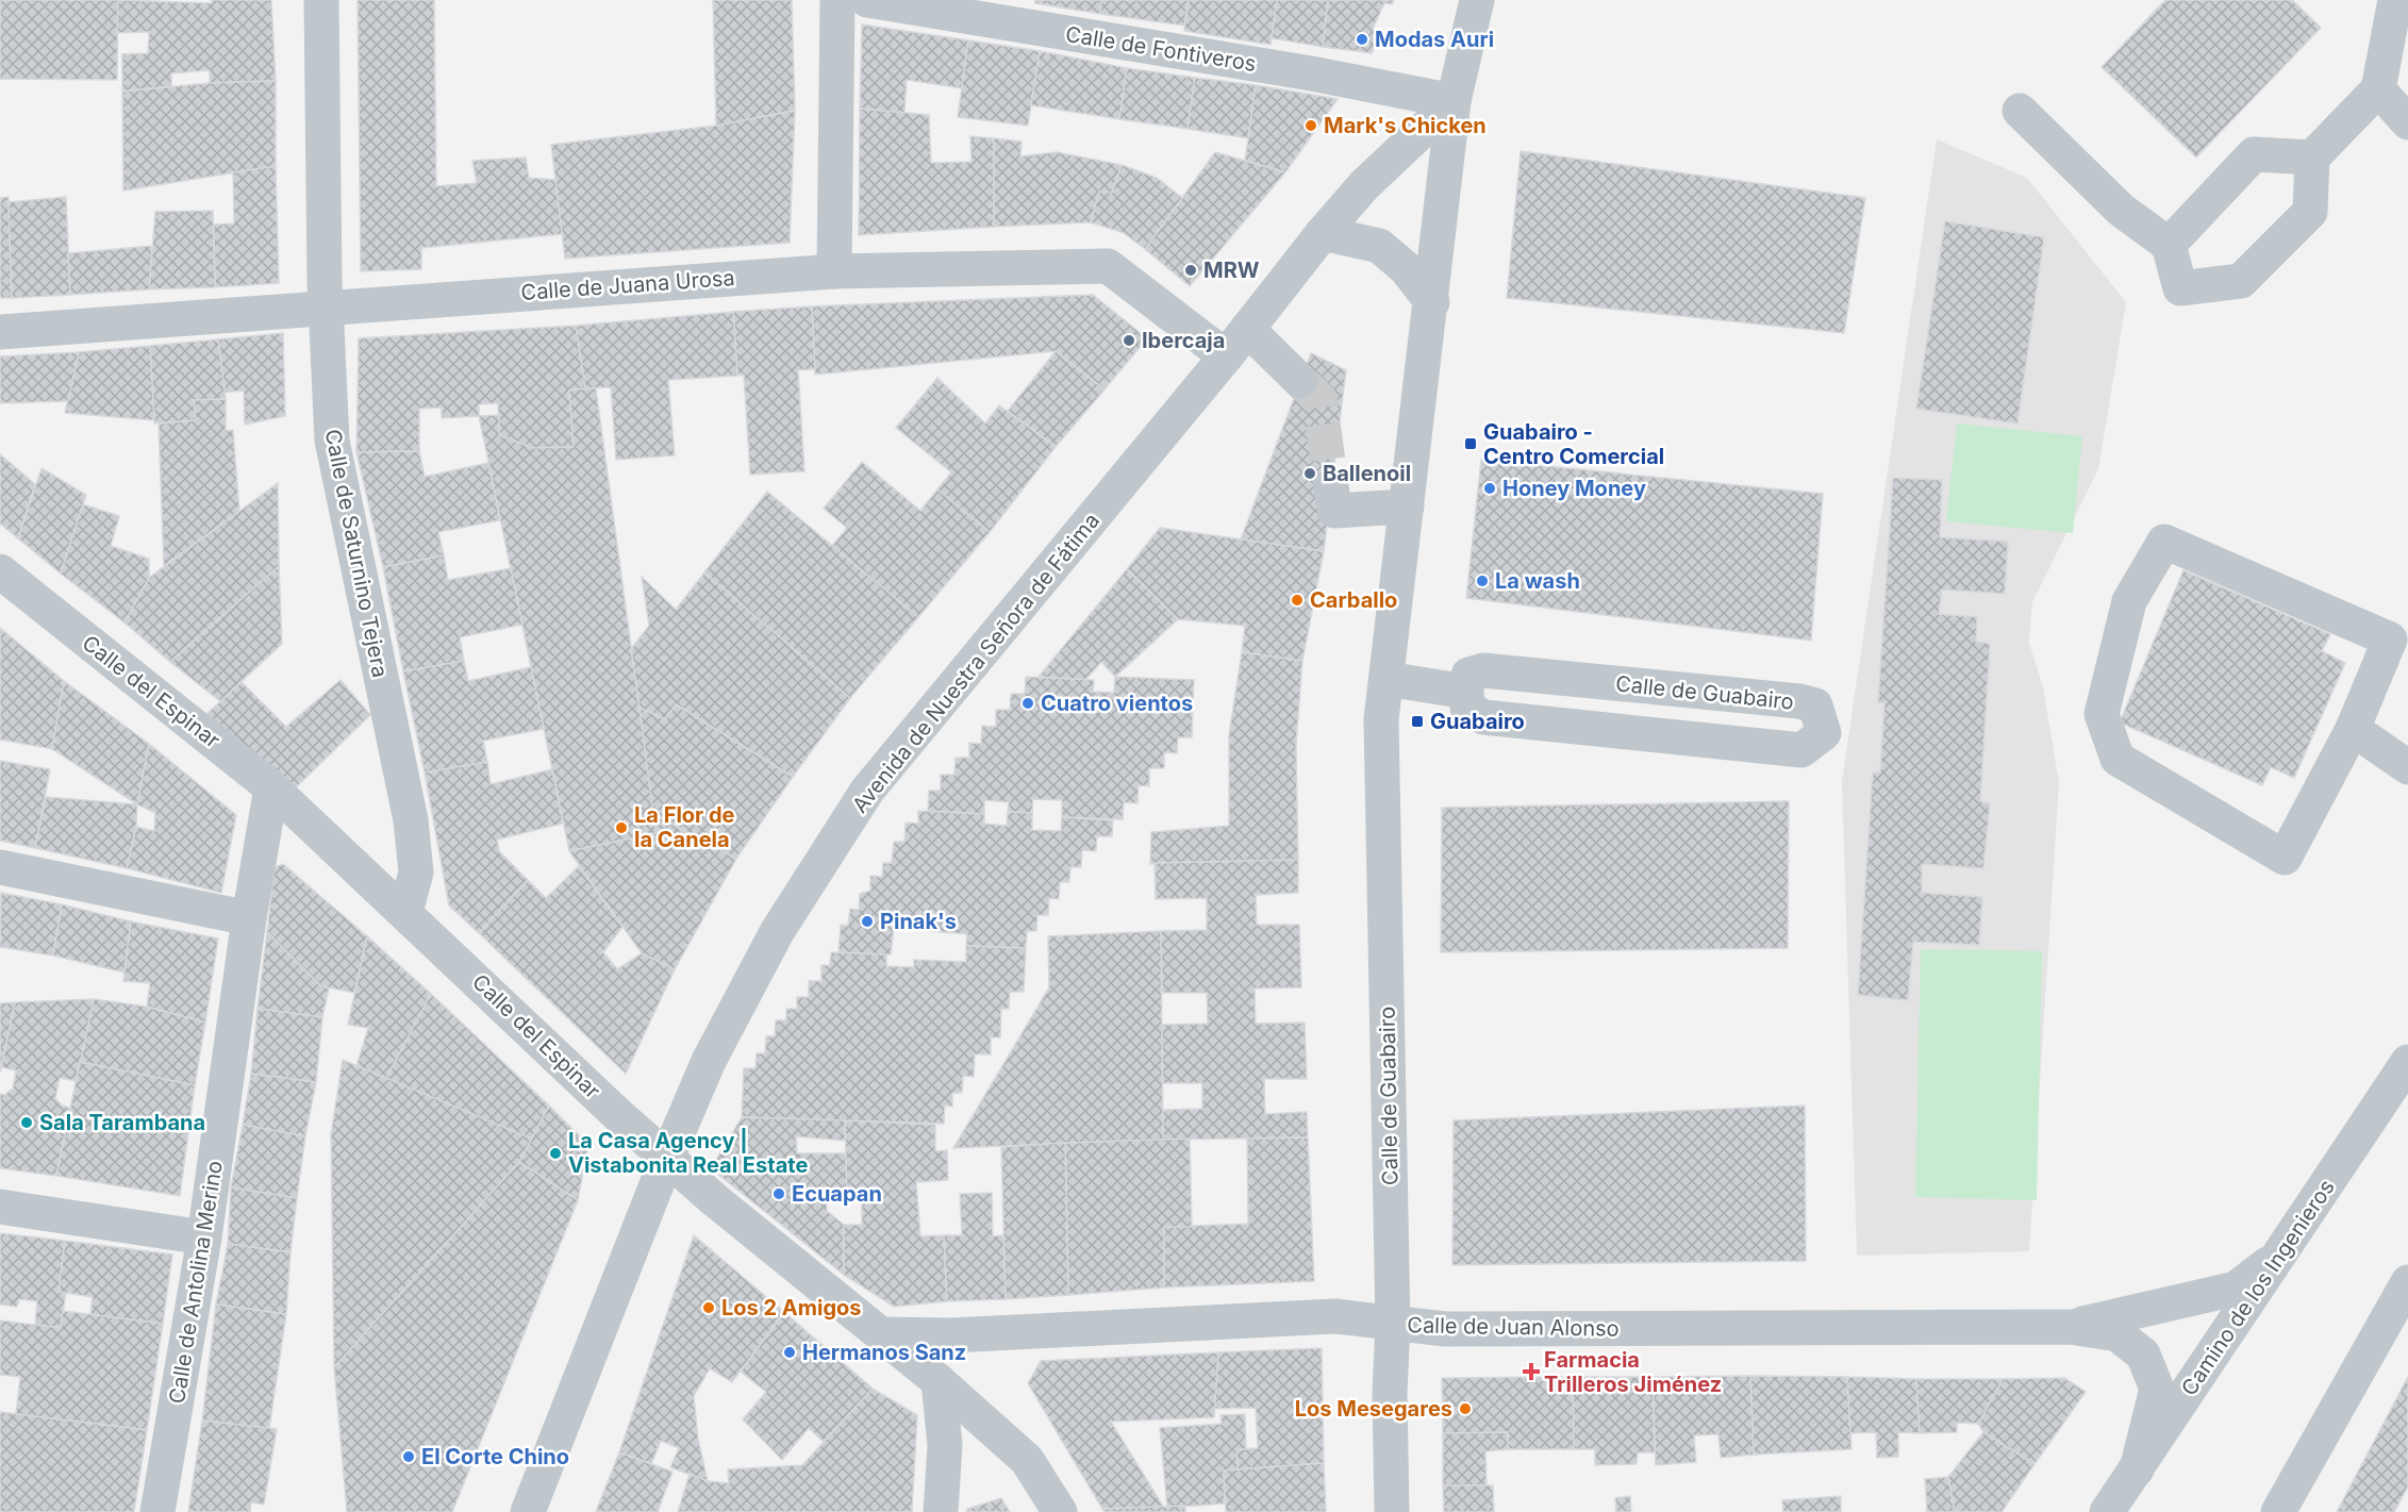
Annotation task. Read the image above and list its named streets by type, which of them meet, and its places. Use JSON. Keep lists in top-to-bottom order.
{
  "streets": {
    "street": [
      "Calle de Fontiveros",
      "Calle de Juana Urosa",
      "Calle de Saturnino Tejera",
      "Avenida de Nuestra Señora de Fátima",
      "Calle del Espinar",
      "Calle de Guabairo",
      "Calle de Antolina Merino",
      "Camino de los Ingenieros",
      "Calle de Juan Alonso"
    ]
  },
  "crossings": [
    ["Calle de Fontiveros", "Avenida de Nuestra Señora de Fátima"],
    ["Calle de Fontiveros", "Calle de Guabairo"],
    ["Calle de Juana Urosa", "Calle de Saturnino Tejera"],
    ["Calle de Juana Urosa", "Avenida de Nuestra Señora de Fátima"],
    ["Calle de Saturnino Tejera", "Calle del Espinar"],
    ["Avenida de Nuestra Señora de Fátima", "Calle del Espinar"],
    ["Avenida de Nuestra Señora de Fátima", "Calle de Guabairo"],
    ["Calle del Espinar", "Calle de Antolina Merino"],
    ["Calle del Espinar", "Calle de Juan Alonso"],
    ["Calle de Guabairo", "Calle de Juan Alonso"],
    ["Camino de los Ingenieros", "Calle de Juan Alonso"]
  ],
  "places": {
    "other": [
      "Modas Auri",
      "Mark's Chicken",
      "MRW",
      "Ibercaja",
      "Ballenoil",
      "Honey Money",
      "La wash",
      "Carballo",
      "Cuatro vientos",
      "La Flor de la Canela",
      "Pinak's",
      "Sala Tarambana",
      "La Casa Agency | Vistabonita Real Estate",
      "Ecuapan",
      "Los 2 Amigos",
      "Hermanos Sanz",
      "Los Mesegares",
      "El Corte Chino"
    ],
    "transit": ["Guabairo - Centro Comercial", "Guabairo"],
    "health": ["Farmacia Trilleros Jiménez"]
  }
}
